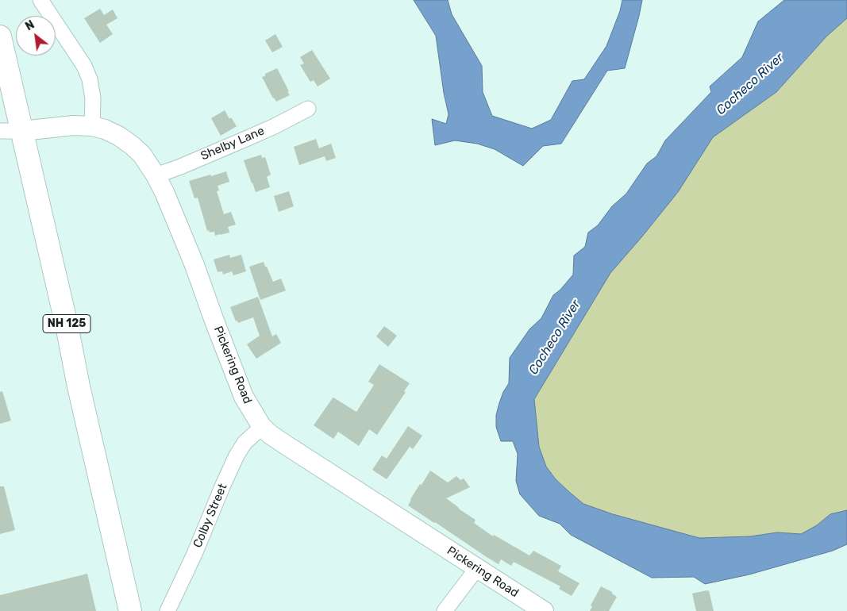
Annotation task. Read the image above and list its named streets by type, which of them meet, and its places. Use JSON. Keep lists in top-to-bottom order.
{
  "streets": {
    "highway": ["NH 125"],
    "main road": ["Pickering Road"],
    "street": ["Shelby Lane", "Colby Street"]
  },
  "crossings": [
    ["Shelby Lane", "Pickering Road"],
    ["NH 125", "Pickering Road"],
    ["Pickering Road", "Colby Street"]
  ],
  "water": ["Cocheco River"],
  "north": "top left"
}
